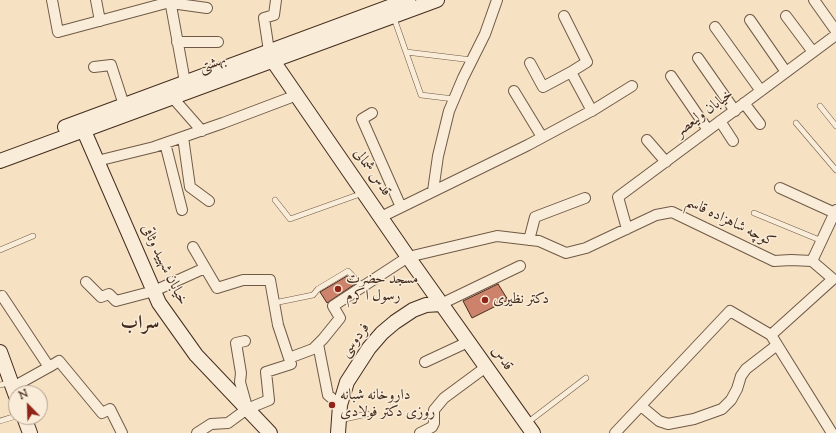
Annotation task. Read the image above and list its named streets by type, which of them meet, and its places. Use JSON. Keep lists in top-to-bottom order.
{
  "streets": {
    "street": [
      "بهشتی",
      "خیابان ولیعصر",
      "قدس شمالی",
      "کوچه شاهزاده قاسم",
      "خیابان شهیید وثاقی",
      "فردوسی",
      "قدس"
    ]
  },
  "crossings": [
    ["بهشتی", "قدس شمالی"],
    ["بهشتی", "خیابان شهیید وثاقی"],
    ["خیابان ولیعصر", "کوچه شاهزاده قاسم"],
    ["قدس شمالی", "کوچه شاهزاده قاسم"],
    ["قدس شمالی", "فردوسی"],
    ["قدس شمالی", "قدس"],
    ["فردوسی", "قدس"]
  ],
  "districts": ["سراب"],
  "places": ["مسجد حضرت رسول اکرم", "دکتر نظیری", "داروخانه شبانه روزی دکتر فولادی"],
  "north": "top left"
}
